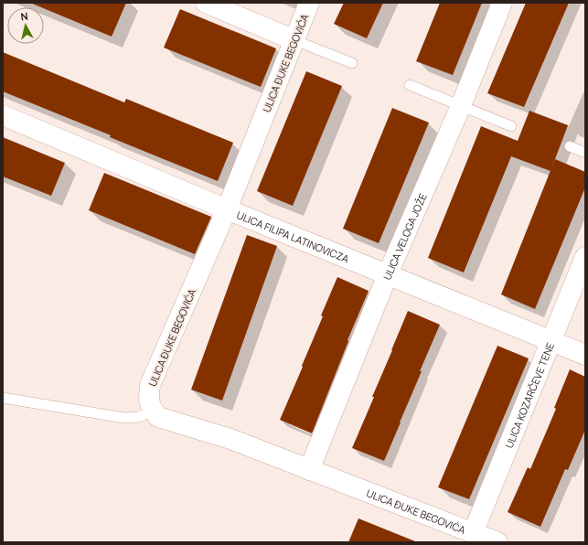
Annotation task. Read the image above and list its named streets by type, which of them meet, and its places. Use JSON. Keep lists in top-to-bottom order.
{
  "streets": {
    "street": [
      "ULICA ĐUKE BEGOVIĆA",
      "ULICA VELOGA JOŽE",
      "ULICA FILIPA LATINOVICZA",
      "ULICA KOZARČEVE TENE"
    ]
  },
  "crossings": [
    ["ULICA ĐUKE BEGOVIĆA", "ULICA VELOGA JOŽE"],
    ["ULICA ĐUKE BEGOVIĆA", "ULICA FILIPA LATINOVICZA"],
    ["ULICA ĐUKE BEGOVIĆA", "ULICA KOZARČEVE TENE"],
    ["ULICA VELOGA JOŽE", "ULICA FILIPA LATINOVICZA"],
    ["ULICA FILIPA LATINOVICZA", "ULICA KOZARČEVE TENE"]
  ],
  "north": "top"
}
